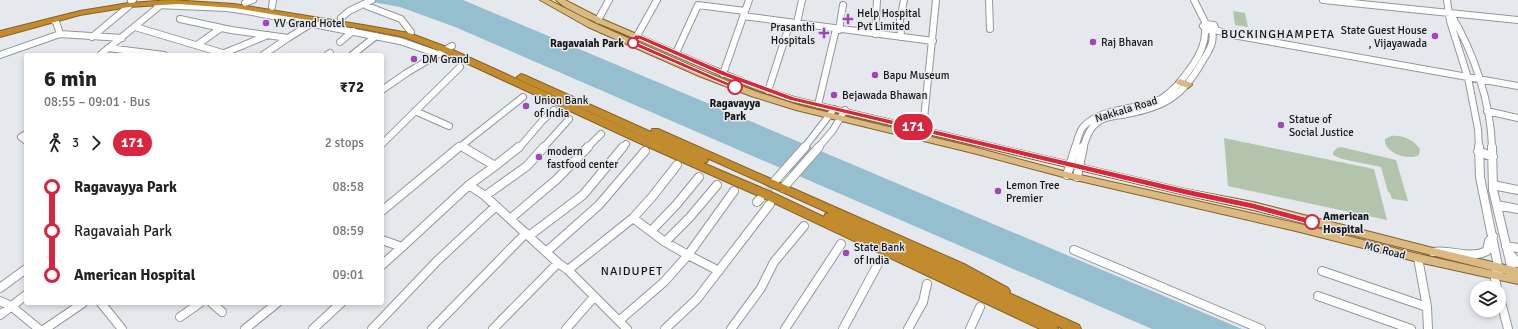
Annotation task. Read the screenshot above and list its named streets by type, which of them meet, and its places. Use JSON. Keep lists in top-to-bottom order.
{
  "streets": {
    "main road": ["MG Road"],
    "street": ["Nakkala Road"]
  },
  "crossings": [
    ["Nakkala Road", "MG Road"]
  ],
  "districts": ["BUCKINGHAMPETA", "NAIDUPET"],
  "places": {
    "health": ["Help Hospital Pvt Limited", "Prasanthi Hospitals"],
    "other": [
      "YV Grand Hotel",
      "State Guest House , Vijayawada",
      "Raj Bhavan",
      "Ragavaiah Park",
      "DM Grand",
      "Bapu Museum",
      "Ragavayya Park",
      "Bejawada Bhawan",
      "Union Bank of India",
      "Statue of Social Justice",
      "modern fastfood center",
      "Lemon Tree Premier",
      "American Hospital",
      "State Bank of India"
    ]
  },
  "lines": ["bus line 171"],
  "page": {
    "on_map": "171",
    "heading": ["6 min", "08:55 – 09:01 · Bus", "₹72"],
    "legs": ["3", "171", "2 stops"],
    "list": [
      {
        "name": "Ragavayya Park",
        "value": "08:58"
      },
      {
        "name": "Ragavaiah Park",
        "value": "08:59"
      },
      {
        "name": "American Hospital",
        "value": "09:01"
      }
    ]
  }
}
